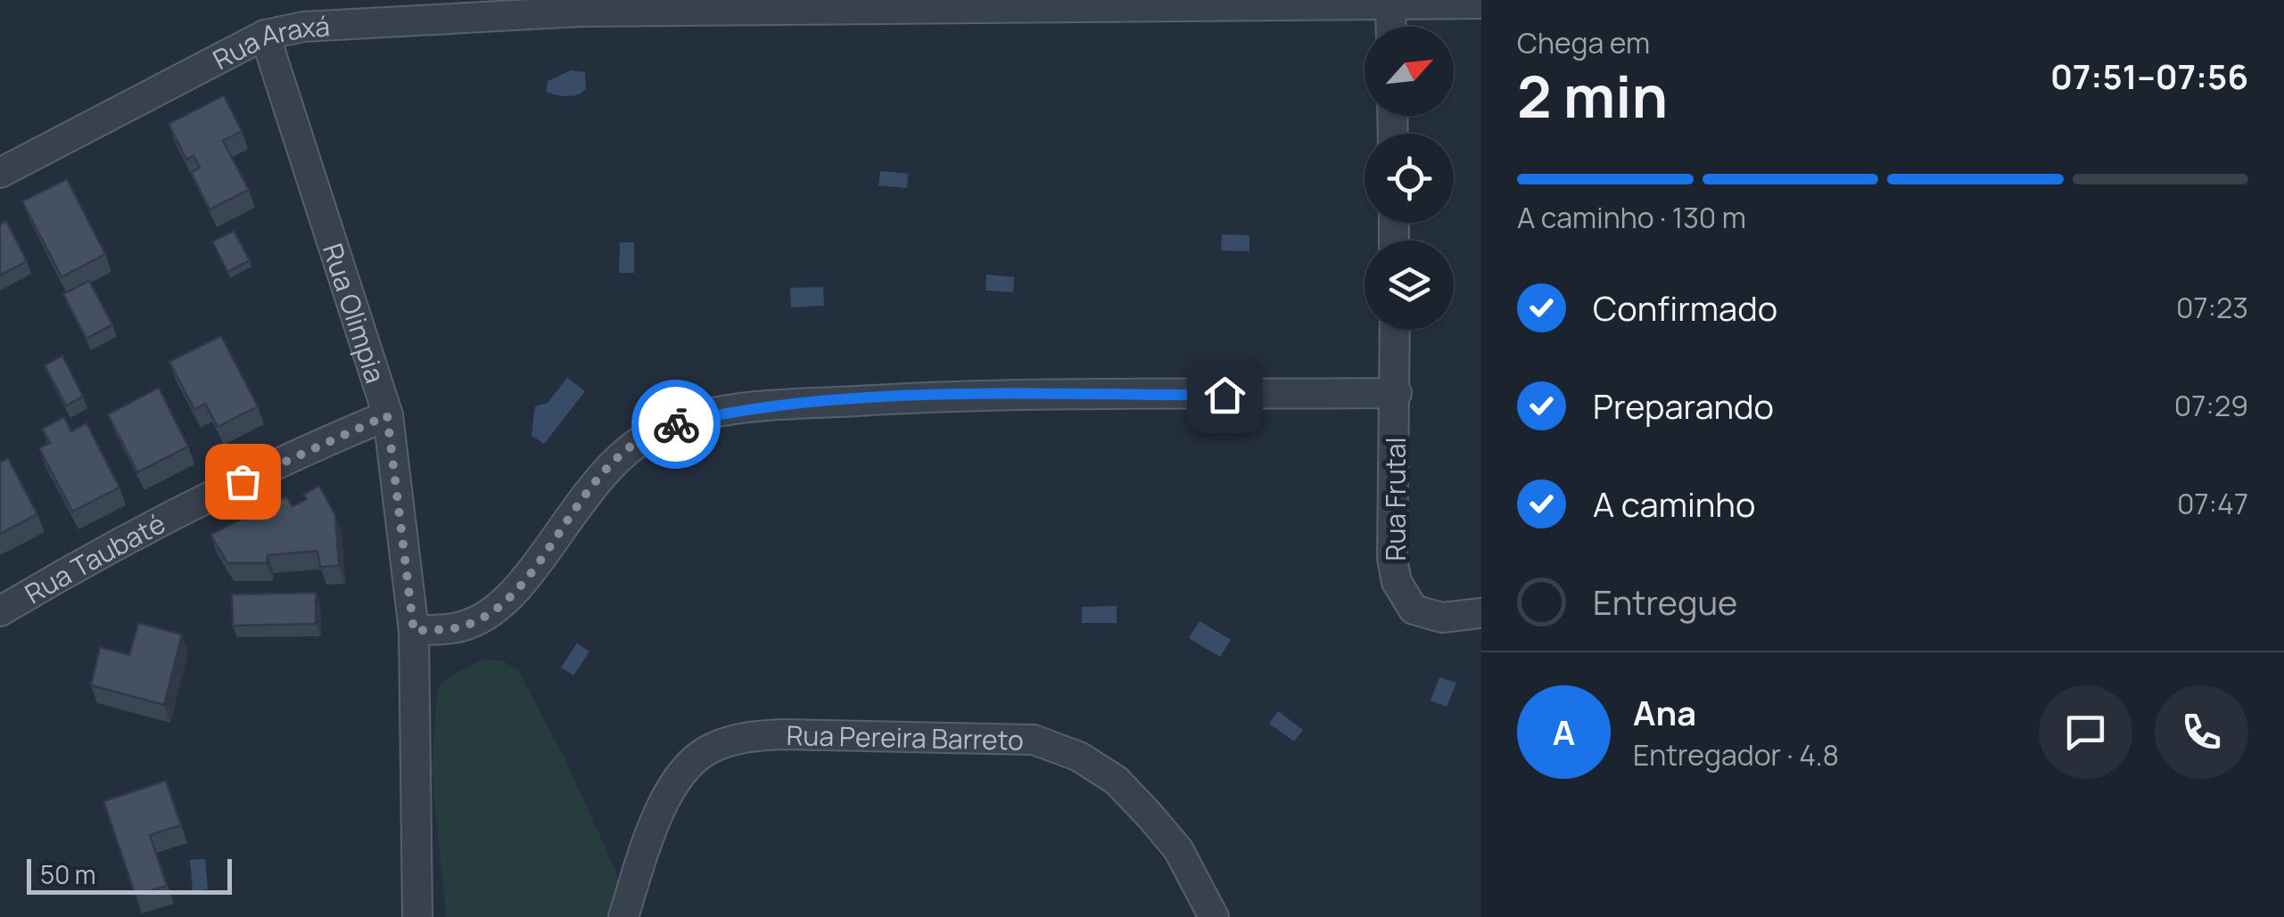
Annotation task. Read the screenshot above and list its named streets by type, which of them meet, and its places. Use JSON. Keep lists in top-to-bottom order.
{
  "streets": {
    "street": [
      "Rua Araxá",
      "Rua Olimpia",
      "Rua Frutal",
      "Rua Taubaté",
      "Rua Pereira Barreto"
    ]
  },
  "crossings": [
    ["Rua Araxá", "Rua Olimpia"],
    ["Rua Olimpia", "Rua Taubaté"]
  ],
  "scale_bar": "50 m",
  "north": "top right",
  "page": {
    "heading": ["2 min", "Chega em", "07:51–07:56"],
    "panel": ["Ana", "Entregador · 4.8"],
    "bar": "A caminho · 130 m",
    "list": [
      ["Confirmado", "07:23"],
      ["Preparando", "07:29"],
      ["A caminho", "07:47"],
      "Entregue"
    ],
    "round": "A",
    "scale": "50 m"
  }
}
